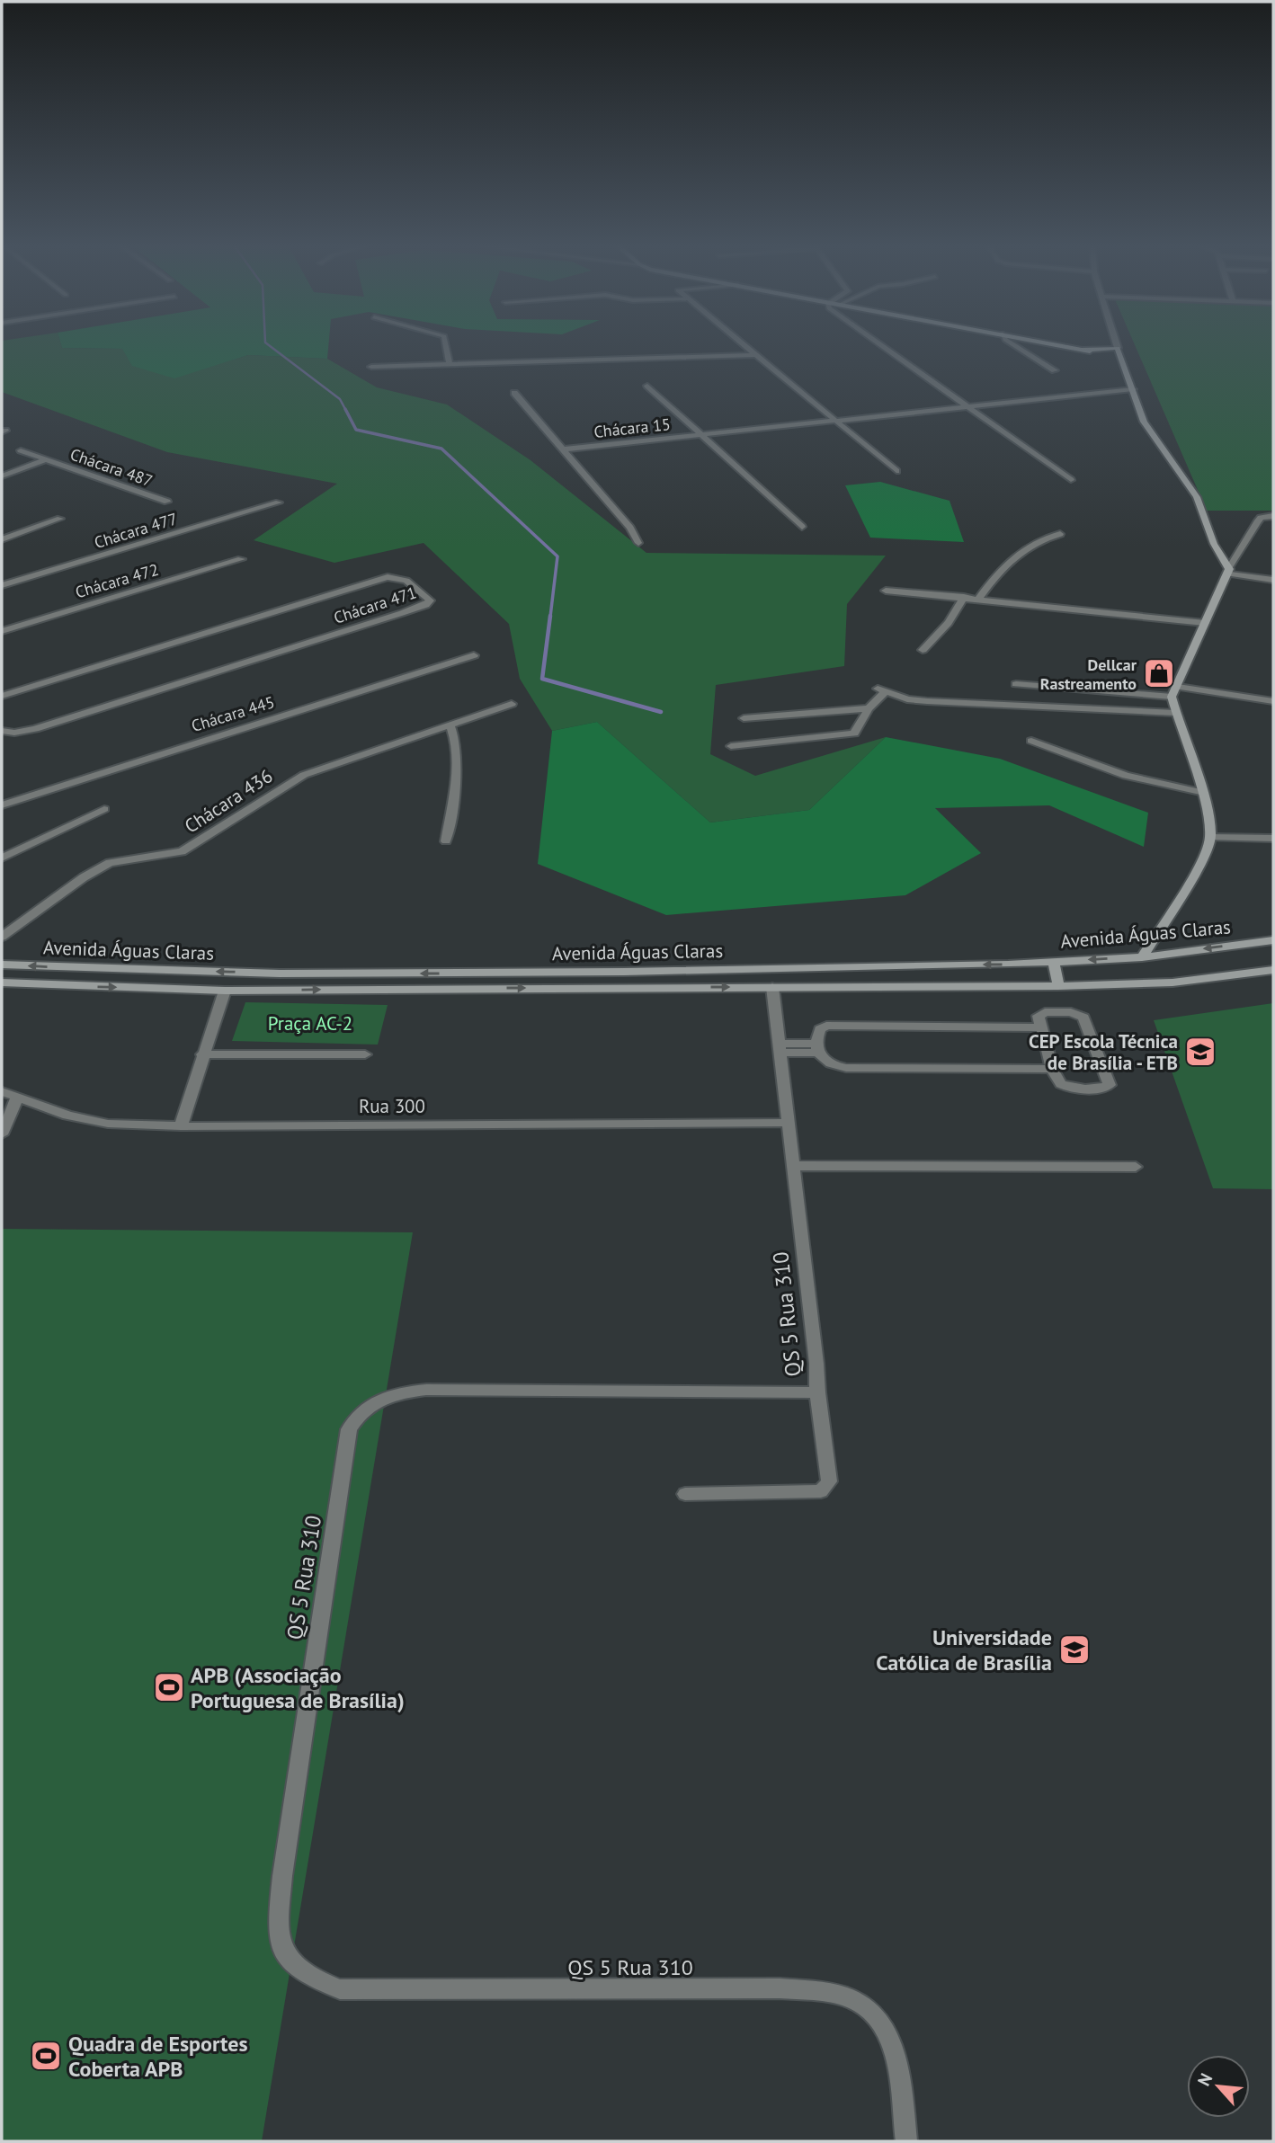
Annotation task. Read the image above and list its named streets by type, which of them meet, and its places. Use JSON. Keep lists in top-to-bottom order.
{
  "streets": {
    "street": [
      "Chácara 15",
      "Chácara 487",
      "Chácara 477",
      "Chácara 472",
      "Chácara 471",
      "Chácara 445",
      "Chácara 436",
      "Avenida Águas Claras",
      "Rua 300",
      "QS 5 Rua 310"
    ]
  },
  "crossings": [
    ["Avenida Águas Claras", "QS 5 Rua 310"],
    ["Rua 300", "QS 5 Rua 310"]
  ],
  "parks": ["Praça AC-2"],
  "places": {
    "shop": ["Dellcar Rastreamento"],
    "school or university": ["CEP Escola Técnica de Brasília - ETB", "Universidade Católica de Brasília"],
    "sports": ["APB (Associação Portuguesa de Brasília)", "Quadra de Esportes Coberta APB"]
  },
  "north": "top left"
}
